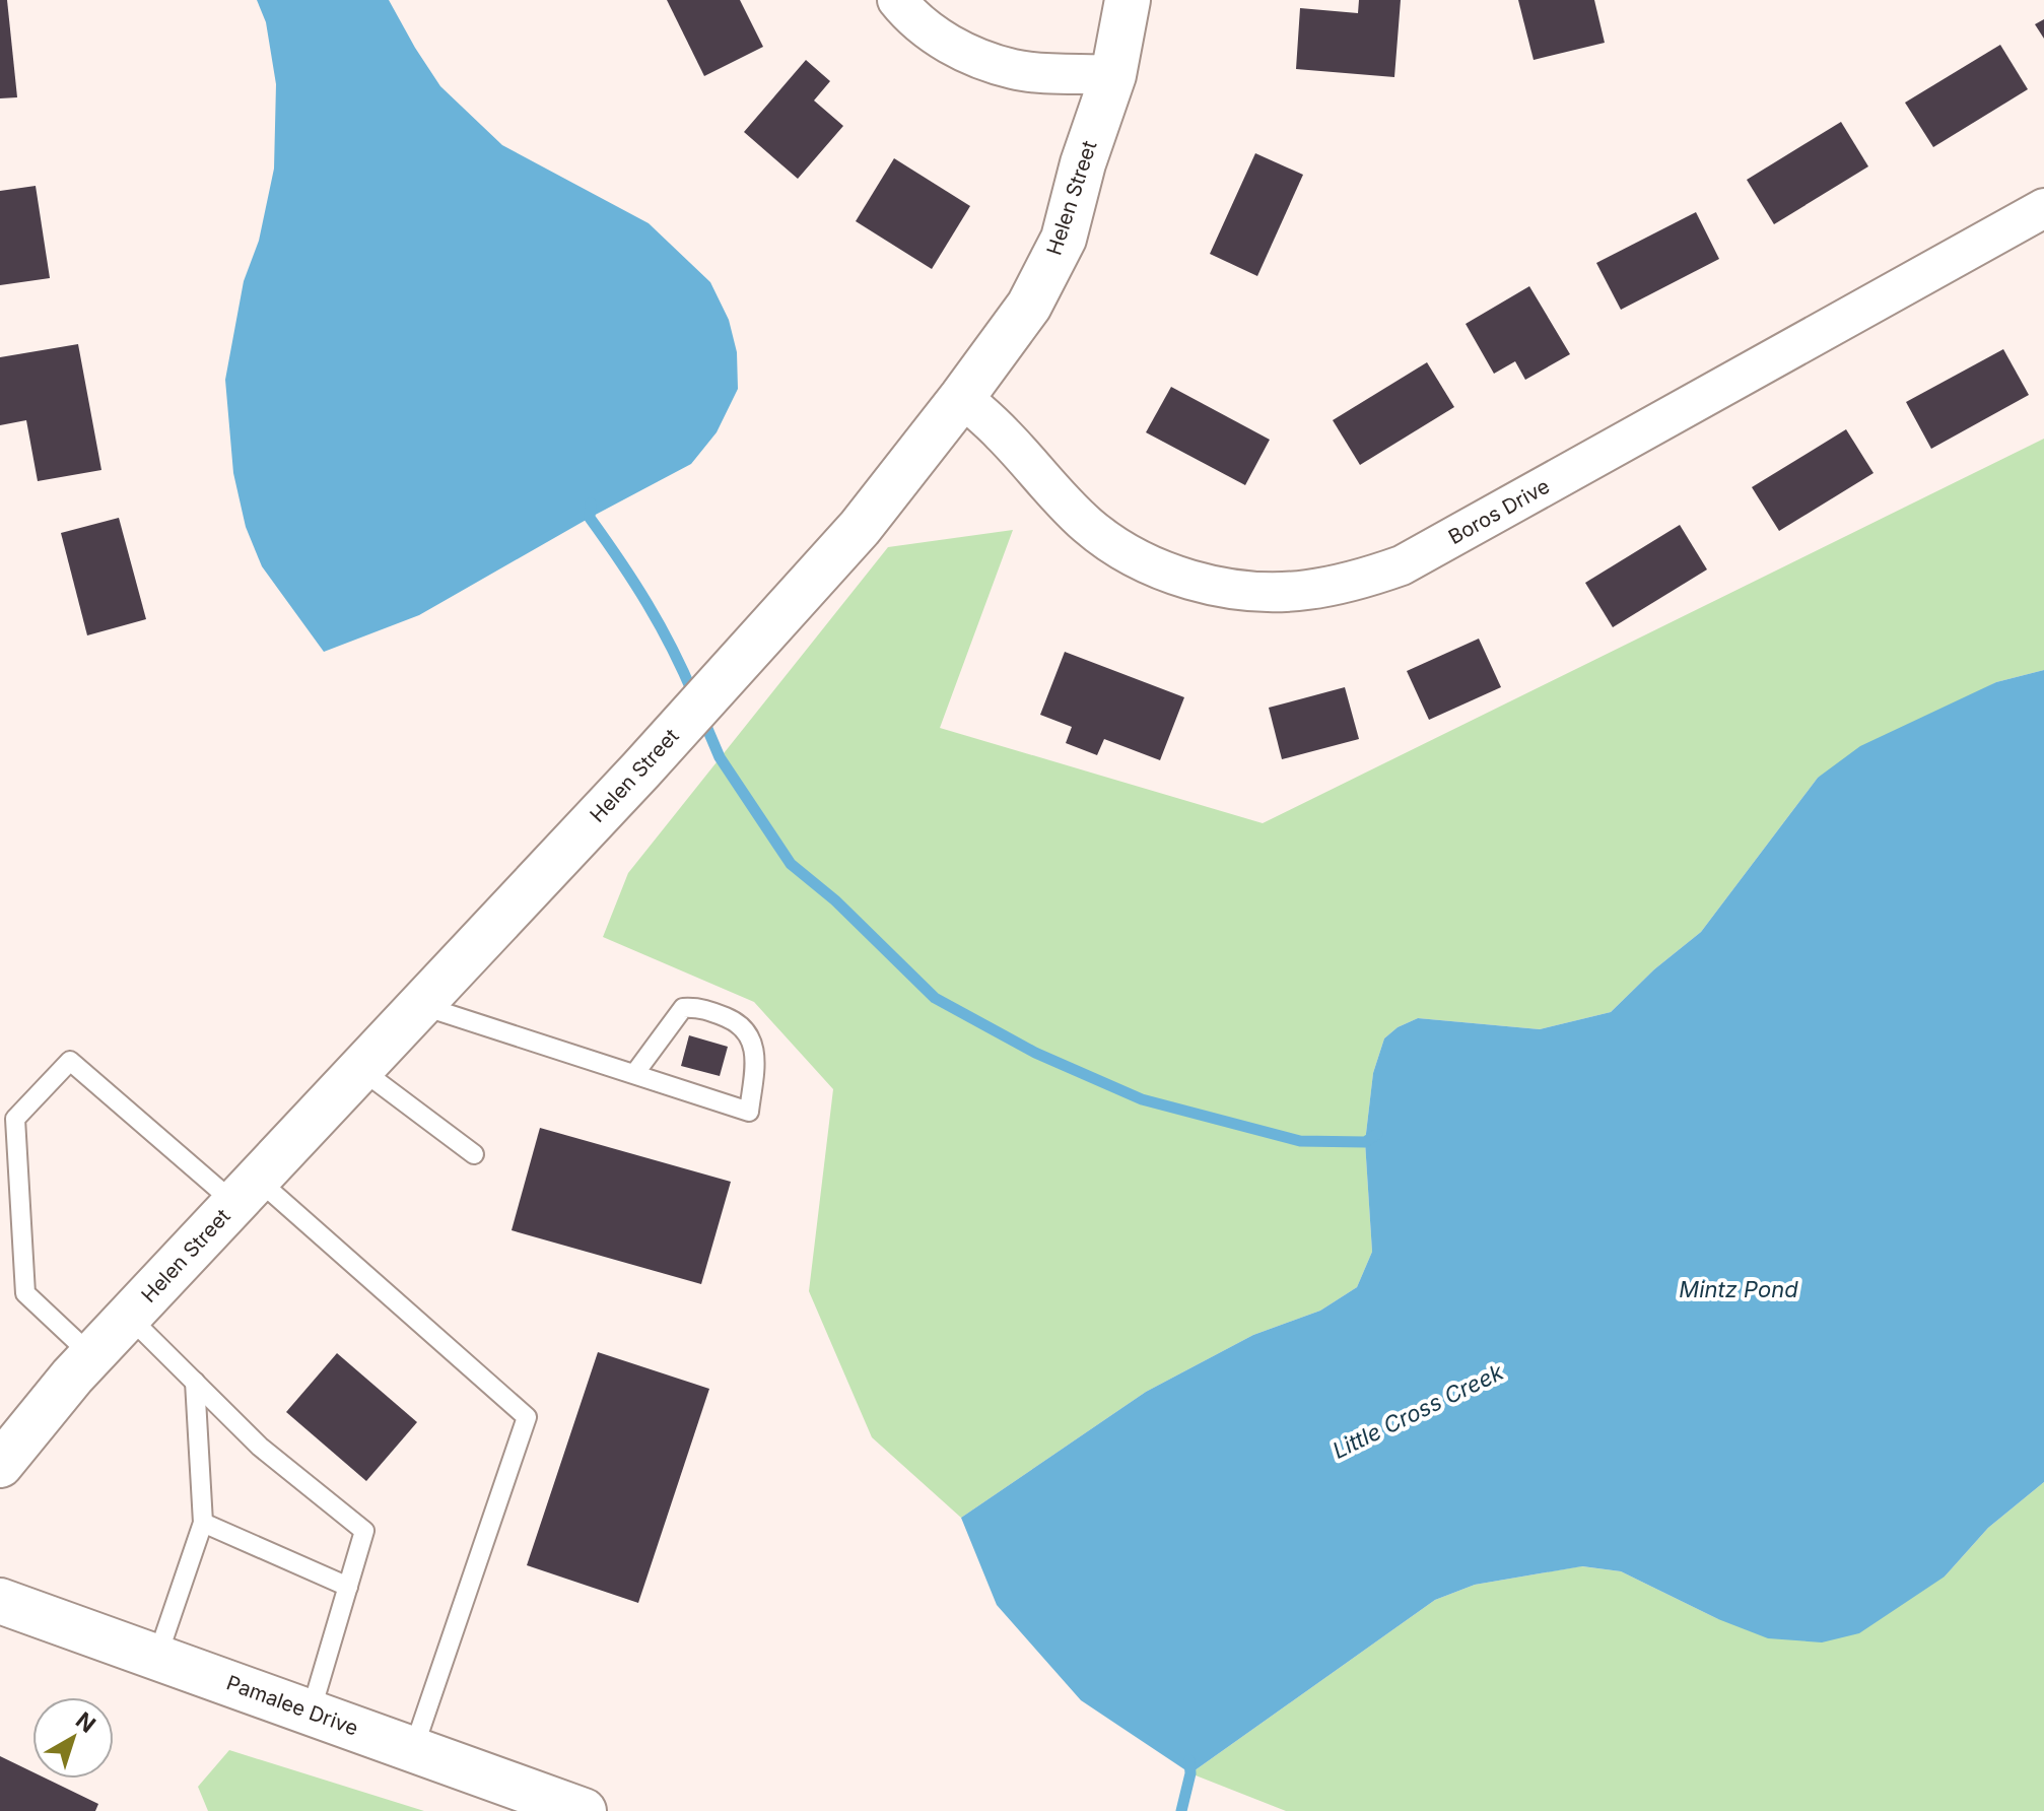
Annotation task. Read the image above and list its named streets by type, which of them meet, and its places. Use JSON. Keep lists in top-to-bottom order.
{
  "streets": {
    "street": ["Helen Street", "Boros Drive", "Pamalee Drive"]
  },
  "crossings": [
    ["Helen Street", "Boros Drive"]
  ],
  "water": ["Mintz Pond", "Little Cross Creek"],
  "north": "top right"
}
